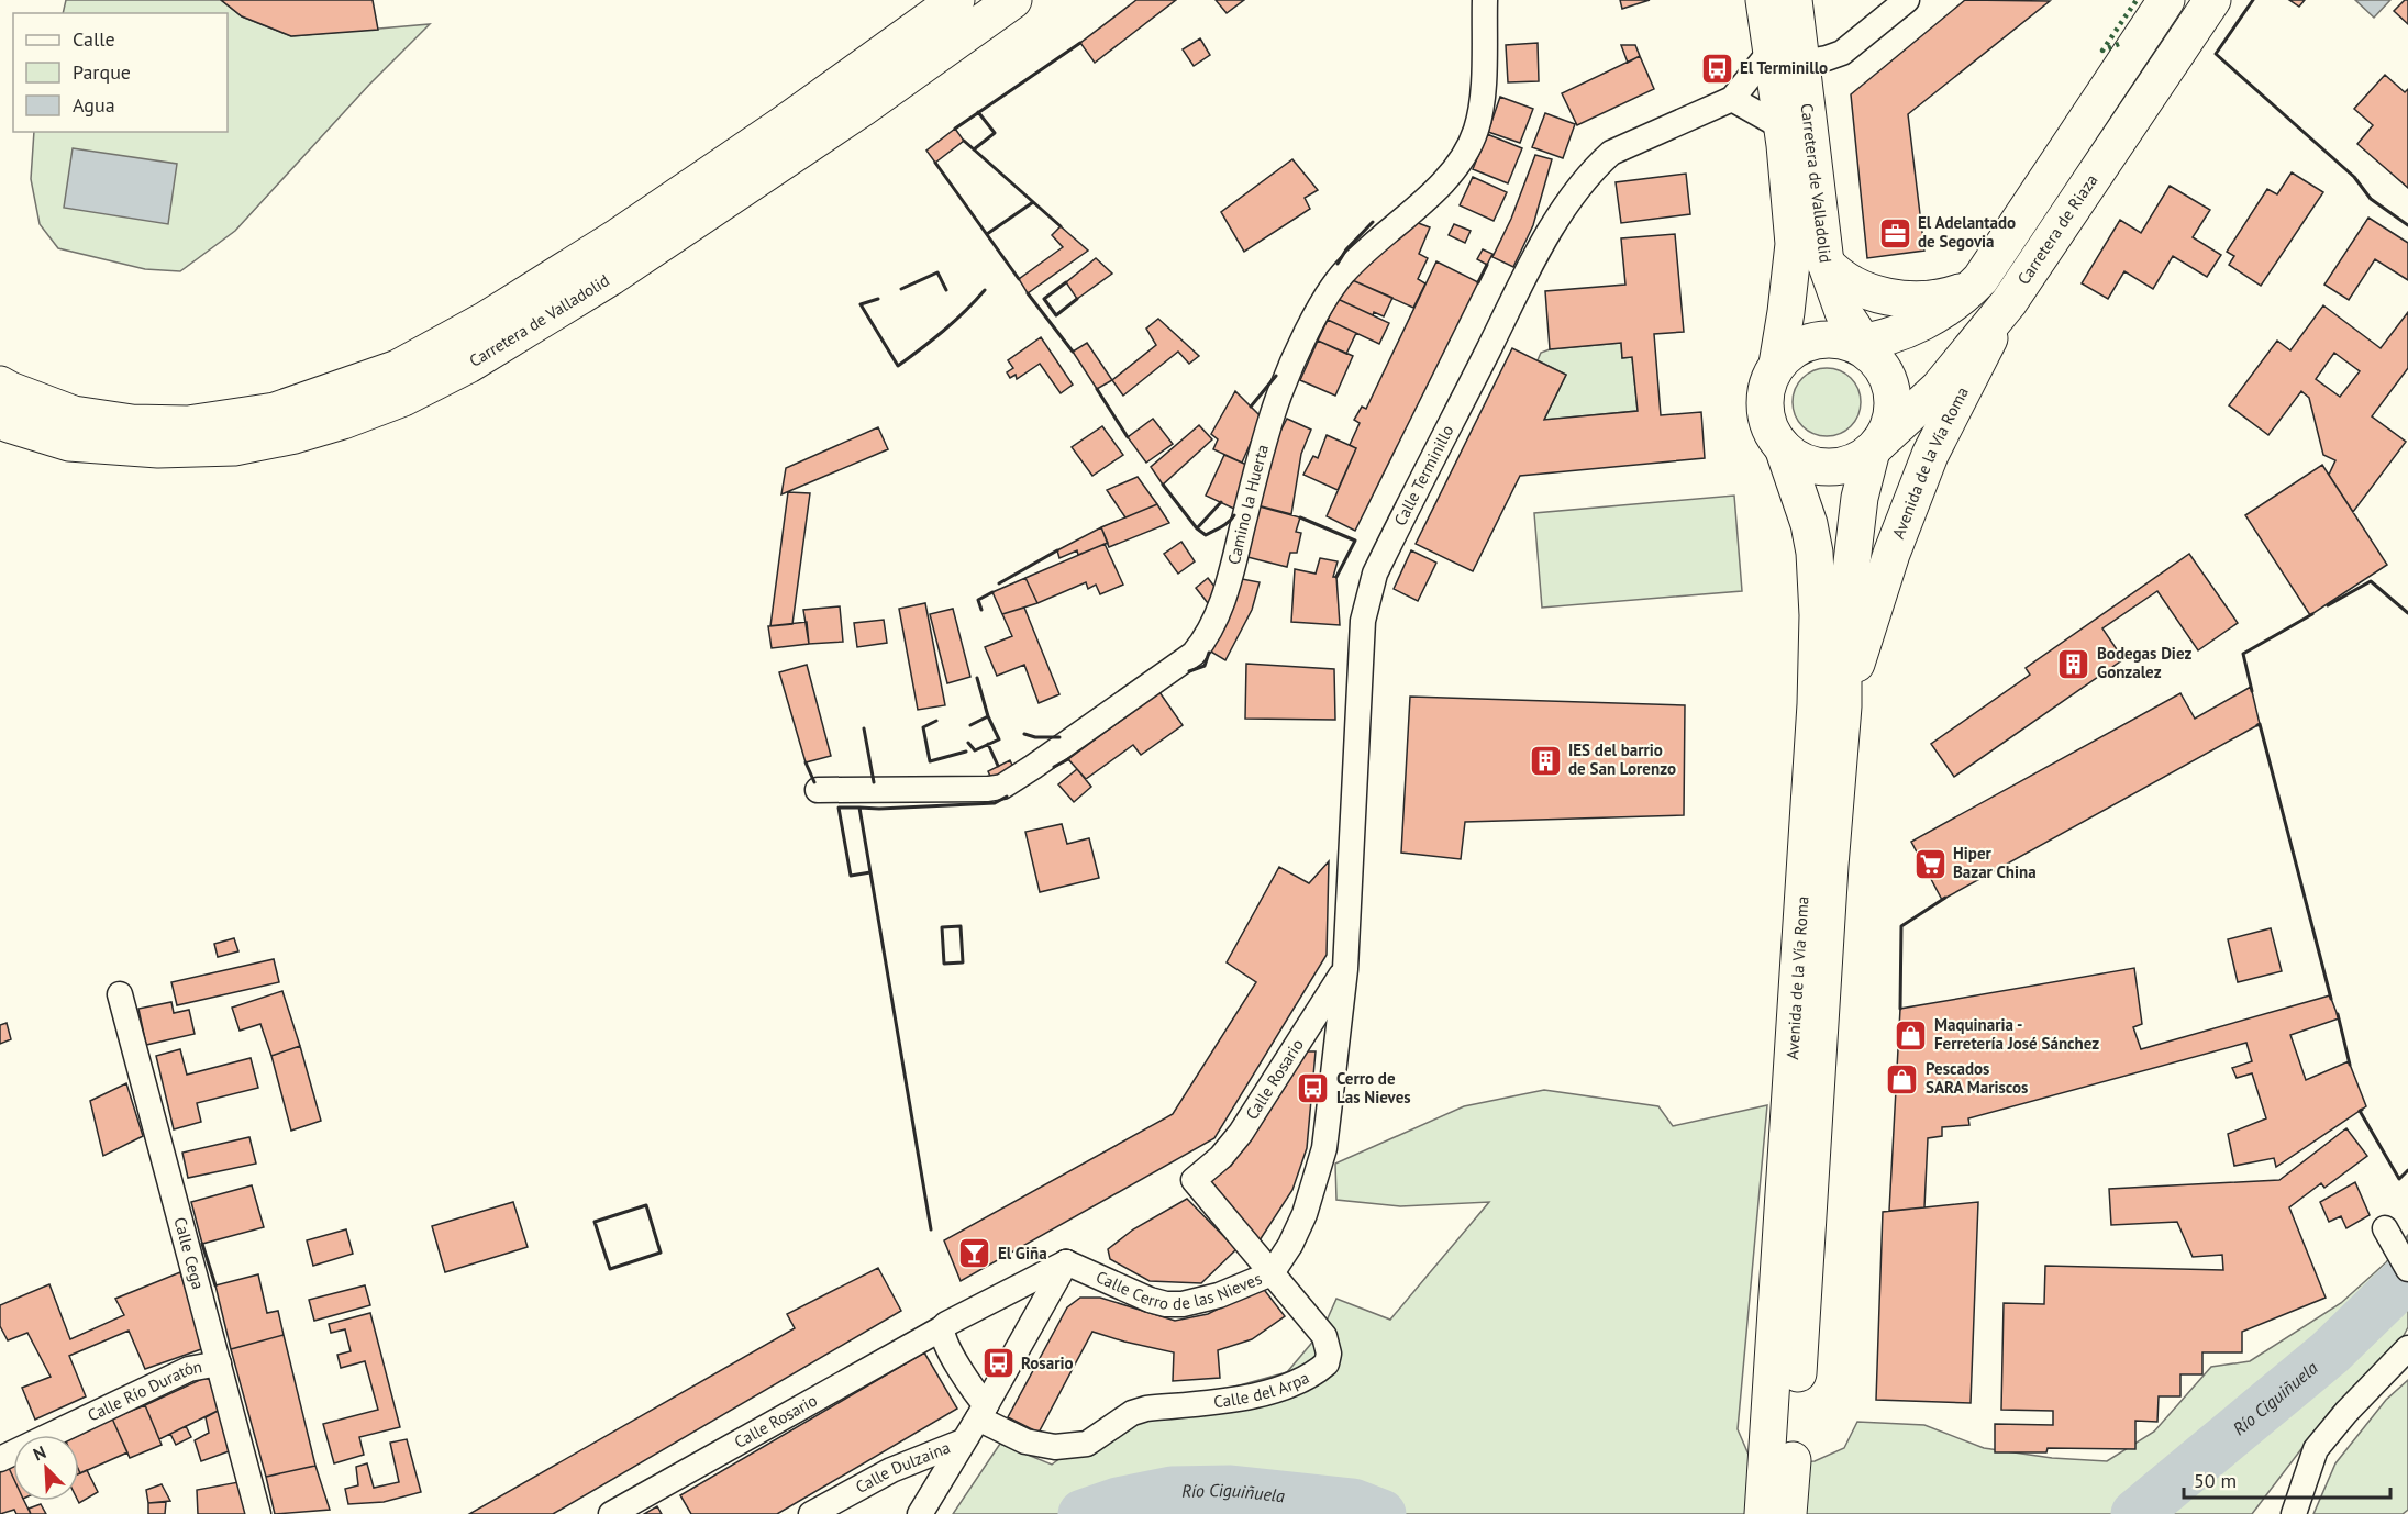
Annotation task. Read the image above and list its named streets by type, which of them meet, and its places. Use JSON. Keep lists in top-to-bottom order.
{
  "streets": {
    "main road": ["Carretera de Valladolid", "Carretera de Riaza", "Avenida de la Vía Roma"],
    "street": [
      "Calle Terminillo",
      "Camino la Huerta",
      "Calle Rosario",
      "Calle Cega",
      "Calle Cerro de las Nieves",
      "Calle del Arpa",
      "Calle Río Duratón",
      "Calle Dulzaina"
    ]
  },
  "crossings": [
    ["Carretera de Valladolid", "Carretera de Riaza"],
    ["Carretera de Valladolid", "Avenida de la Vía Roma"],
    ["Carretera de Valladolid", "Calle Terminillo"],
    ["Carretera de Riaza", "Avenida de la Vía Roma"],
    ["Calle Terminillo", "Calle Rosario"],
    ["Calle Terminillo", "Calle Cerro de las Nieves"],
    ["Calle Rosario", "Calle Cerro de las Nieves"],
    ["Calle Rosario", "Calle del Arpa"],
    ["Calle Cega", "Calle Río Duratón"],
    ["Calle Cerro de las Nieves", "Calle del Arpa"]
  ],
  "water": ["Río Ciguiñuela"],
  "places": {
    "bus stop": ["El Terminillo", "Cerro de Las Nieves", "Rosario"],
    "office": ["El Adelantado de Segovia"],
    "building": ["Bodegas Diez Gonzalez", "IES del barrio de San Lorenzo"],
    "supermarket": ["Hiper Bazar China"],
    "shop": ["Maquinaria - Ferretería José Sánchez", "Pescados SARA Mariscos"],
    "bar": ["El Giña"]
  },
  "legend": ["Calle", "Parque", "Agua"],
  "scale_bar": "50 m",
  "north": "top left"
}
